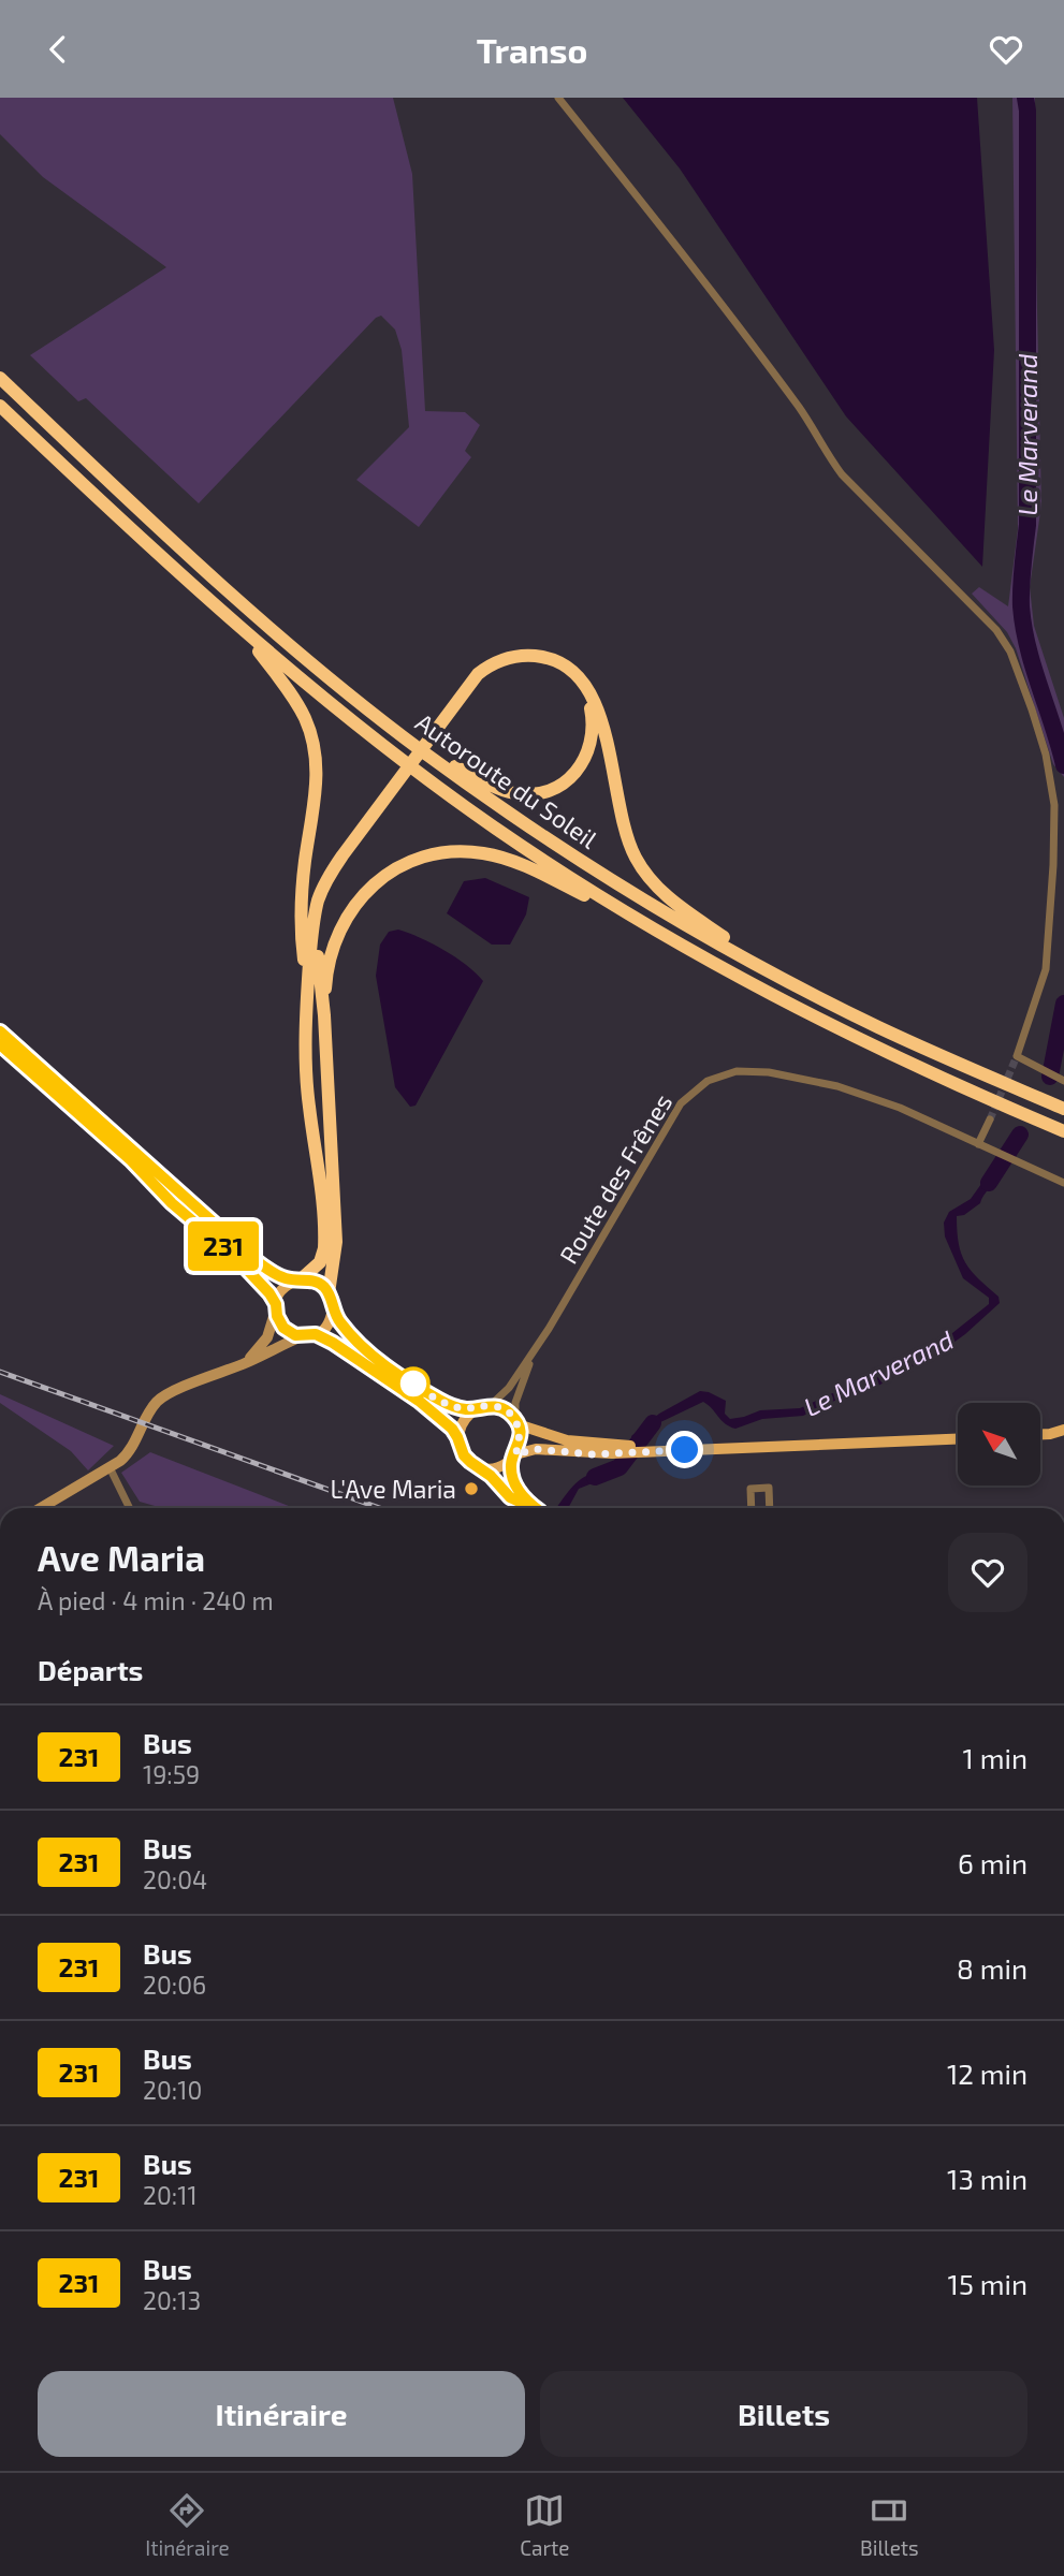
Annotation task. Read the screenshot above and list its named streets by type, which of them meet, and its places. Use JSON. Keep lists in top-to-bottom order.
{
  "streets": {
    "highway": ["Autoroute du Soleil"],
    "street": ["Route des Frênes"]
  },
  "water": ["Le Marverand"],
  "places": ["L'Ave Maria"],
  "lines": ["bus line 231"],
  "north": "top left",
  "page": {
    "header": "Transo",
    "on_map": "231",
    "heading": [
      ["Ave Maria", "À pied · 4 min · 240 m"],
      "Départs"
    ],
    "list": [
      {
        "mark": "231",
        "name": "Bus",
        "note": "19:59",
        "value": "1 min"
      },
      {
        "mark": "231",
        "name": "Bus",
        "note": "20:04",
        "value": "6 min"
      },
      {
        "mark": "231",
        "name": "Bus",
        "note": "20:06",
        "value": "8 min"
      },
      {
        "mark": "231",
        "name": "Bus",
        "note": "20:10",
        "value": "12 min"
      },
      {
        "mark": "231",
        "name": "Bus",
        "note": "20:11",
        "value": "13 min"
      },
      {
        "mark": "231",
        "name": "Bus",
        "note": "20:13",
        "value": "15 min"
      }
    ],
    "buttons": ["Itinéraire", "Billets"],
    "tabs": ["Itinéraire", "Carte", "Billets"]
  }
}
